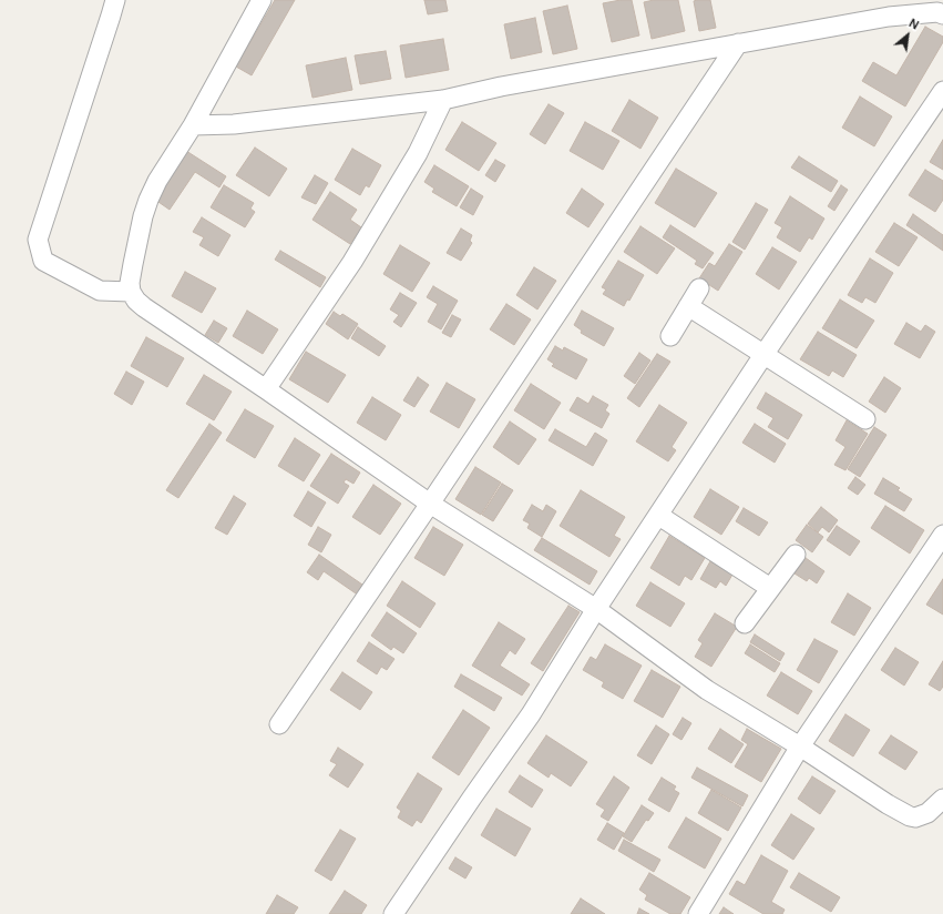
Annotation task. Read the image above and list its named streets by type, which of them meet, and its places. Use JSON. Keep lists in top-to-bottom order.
{
  "north": "top right"
}
